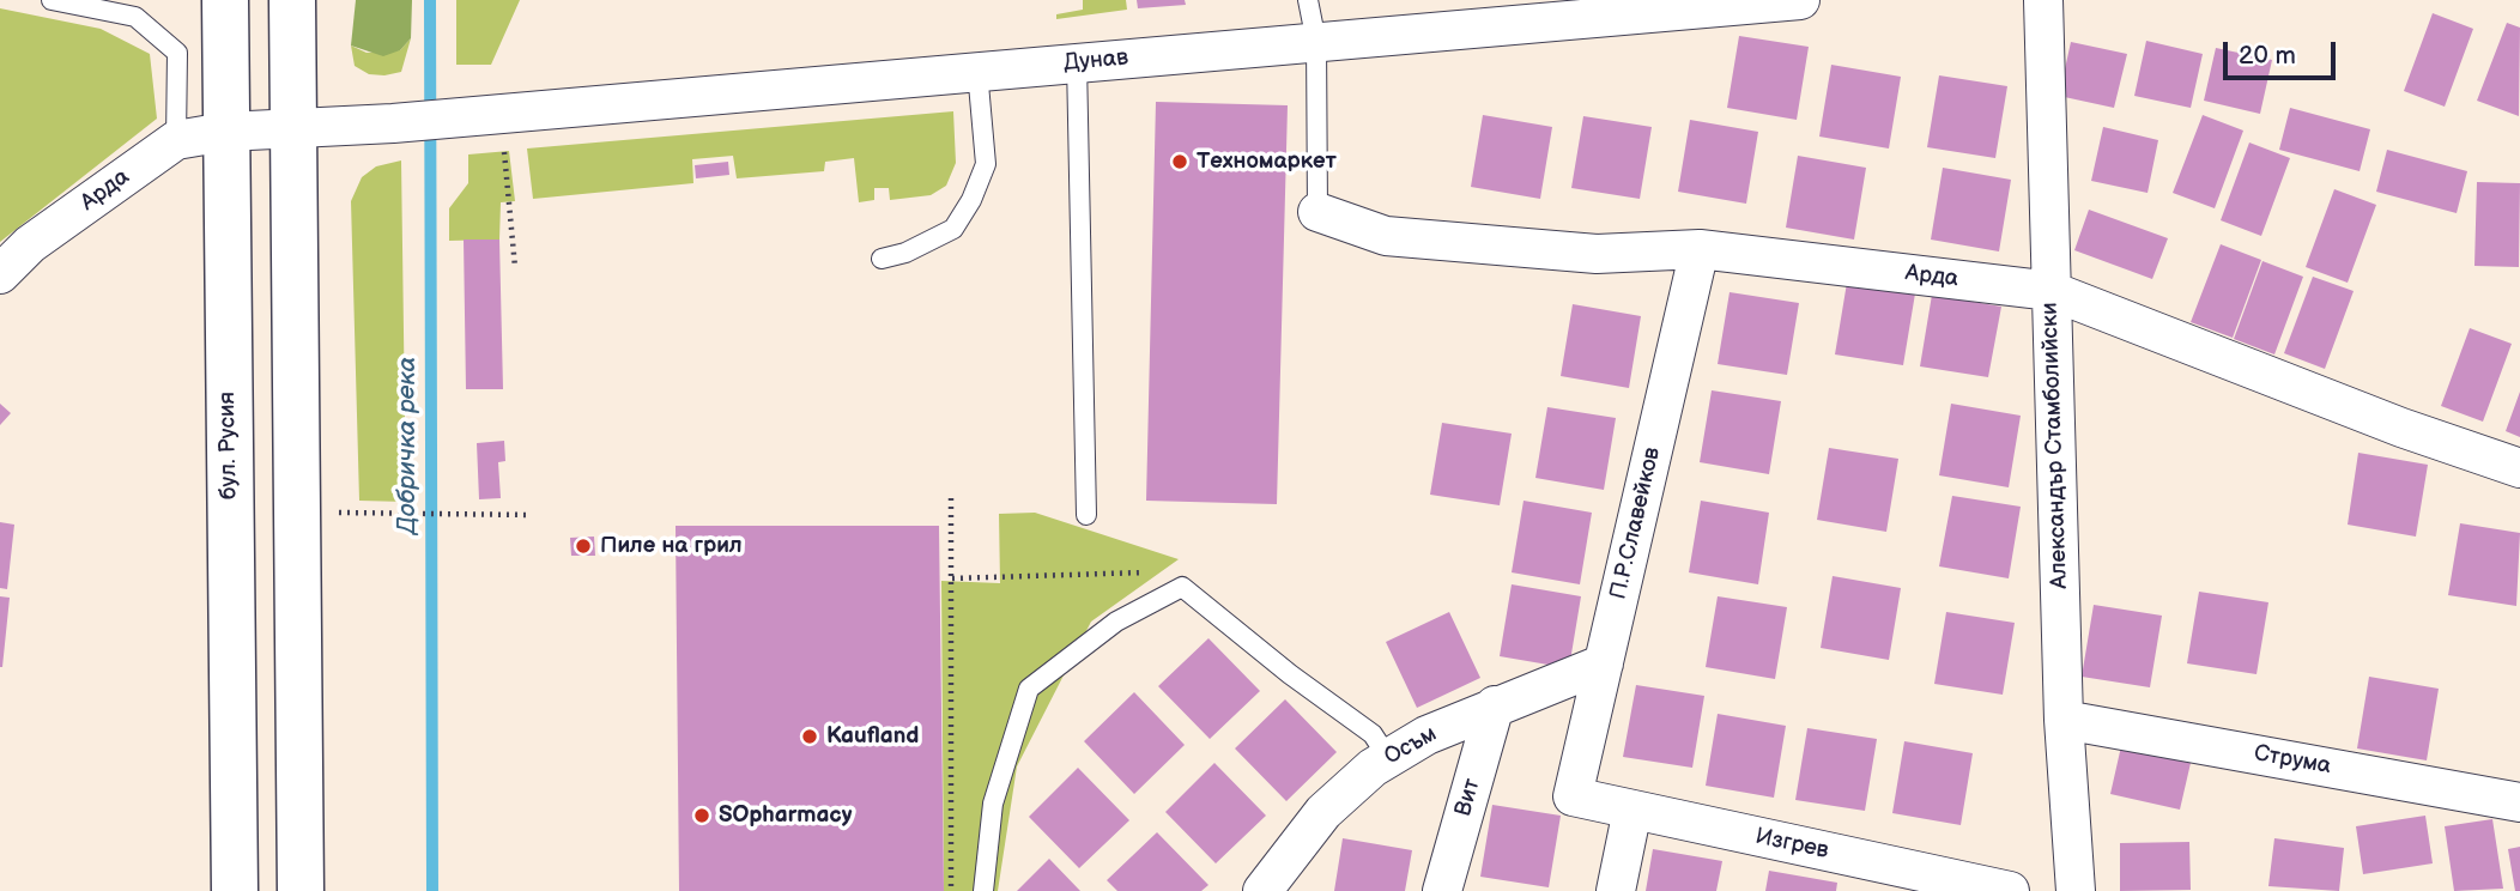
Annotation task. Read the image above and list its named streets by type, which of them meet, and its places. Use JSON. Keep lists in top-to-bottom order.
{
  "streets": {
    "main road": ["бул. Русия"],
    "street": [
      "Дунав",
      "Арда",
      "Александър Стамболийски",
      "П.Р.Славейков",
      "Осъм",
      "Струма",
      "Вит",
      "Изгрев"
    ]
  },
  "crossings": [
    ["Дунав", "Арда"],
    ["Арда", "бул. Русия"],
    ["Арда", "Александър Стамболийски"],
    ["Арда", "П.Р.Славейков"],
    ["Александър Стамболийски", "Струма"],
    ["П.Р.Славейков", "Осъм"],
    ["П.Р.Славейков", "Изгрев"],
    ["Осъм", "Вит"]
  ],
  "water": ["Добричка река"],
  "places": [
    "Техномаркет",
    "Пиле на грил",
    "Kaufland",
    "SOpharmacy"
  ],
  "scale_bar": "20 m"
}
